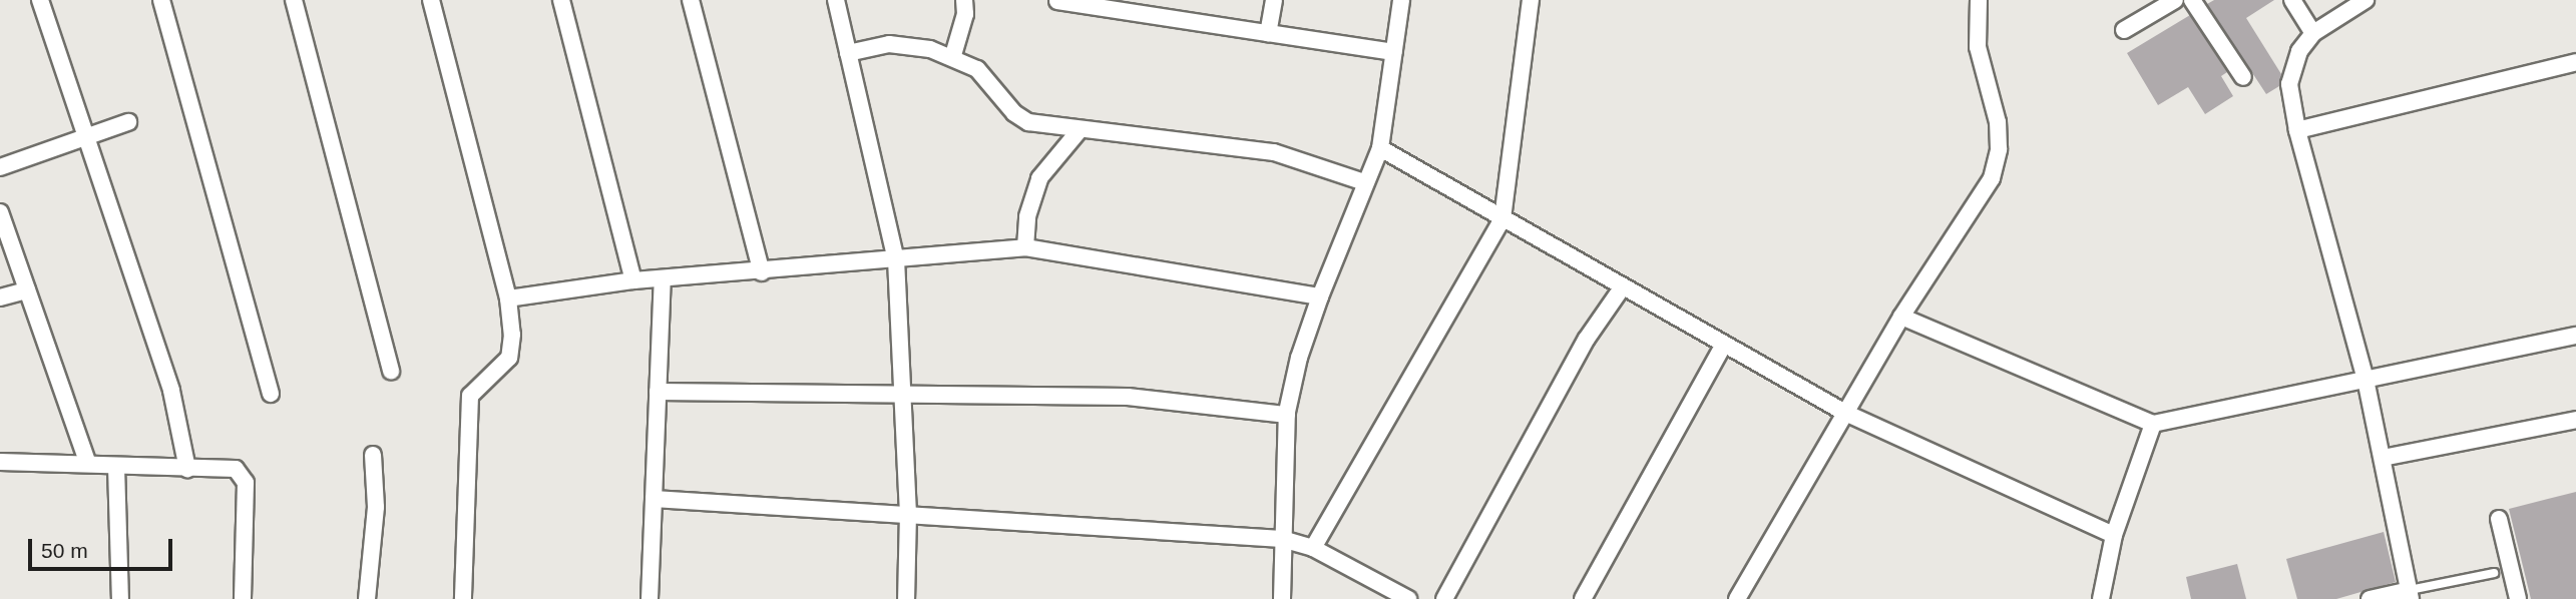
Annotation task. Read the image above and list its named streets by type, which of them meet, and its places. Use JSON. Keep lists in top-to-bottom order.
{
  "scale_bar": "50 m"
}
